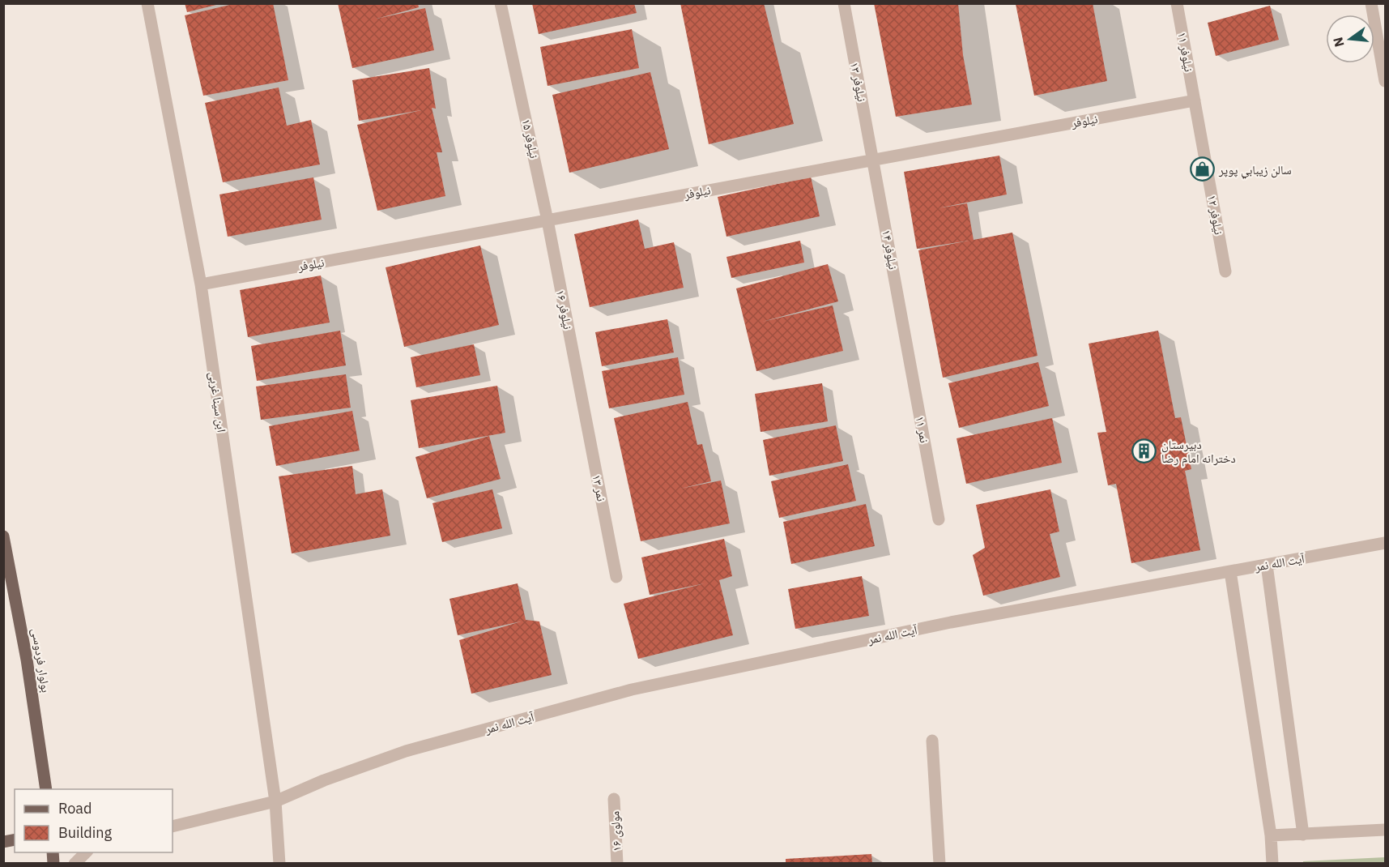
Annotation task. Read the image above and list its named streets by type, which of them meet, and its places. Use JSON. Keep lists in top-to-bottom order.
{
  "streets": {
    "main road": ["بولوار فردوسی"],
    "street": [
      "نیلوفر ۱۱",
      "نیلوفر ۱۳",
      "نیلوفر",
      "نیلوفر ۱۵",
      "نیلوفر ۱۲",
      "نیلوفر ۱۴",
      "نیلوفر ۱۶",
      "ابن سینا غربی",
      "نمر ۱۱",
      "نمر ۱۳",
      "آیت الله نمر",
      "مولوی ۱۶"
    ]
  },
  "crossings": [
    ["نیلوفر ۱۱", "نیلوفر"],
    ["نیلوفر ۱۱", "نیلوفر ۱۲"],
    ["نیلوفر ۱۳", "نیلوفر"],
    ["نیلوفر ۱۳", "نیلوفر ۱۴"],
    ["نیلوفر", "نیلوفر ۱۵"],
    ["نیلوفر", "نیلوفر ۱۲"],
    ["نیلوفر", "نیلوفر ۱۴"],
    ["نیلوفر", "نیلوفر ۱۶"],
    ["نیلوفر", "ابن سینا غربی"],
    ["نیلوفر ۱۵", "نیلوفر ۱۶"],
    ["نیلوفر ۱۴", "نمر ۱۱"],
    ["نیلوفر ۱۶", "نمر ۱۳"],
    ["ابن سینا غربی", "آیت الله نمر"]
  ],
  "places": {
    "shop": ["سالن زيبابي پوپر"],
    "building": ["دبیرستان دخترانه امام رضا"]
  },
  "legend": ["Road", "Building"],
  "north": "left"
}
